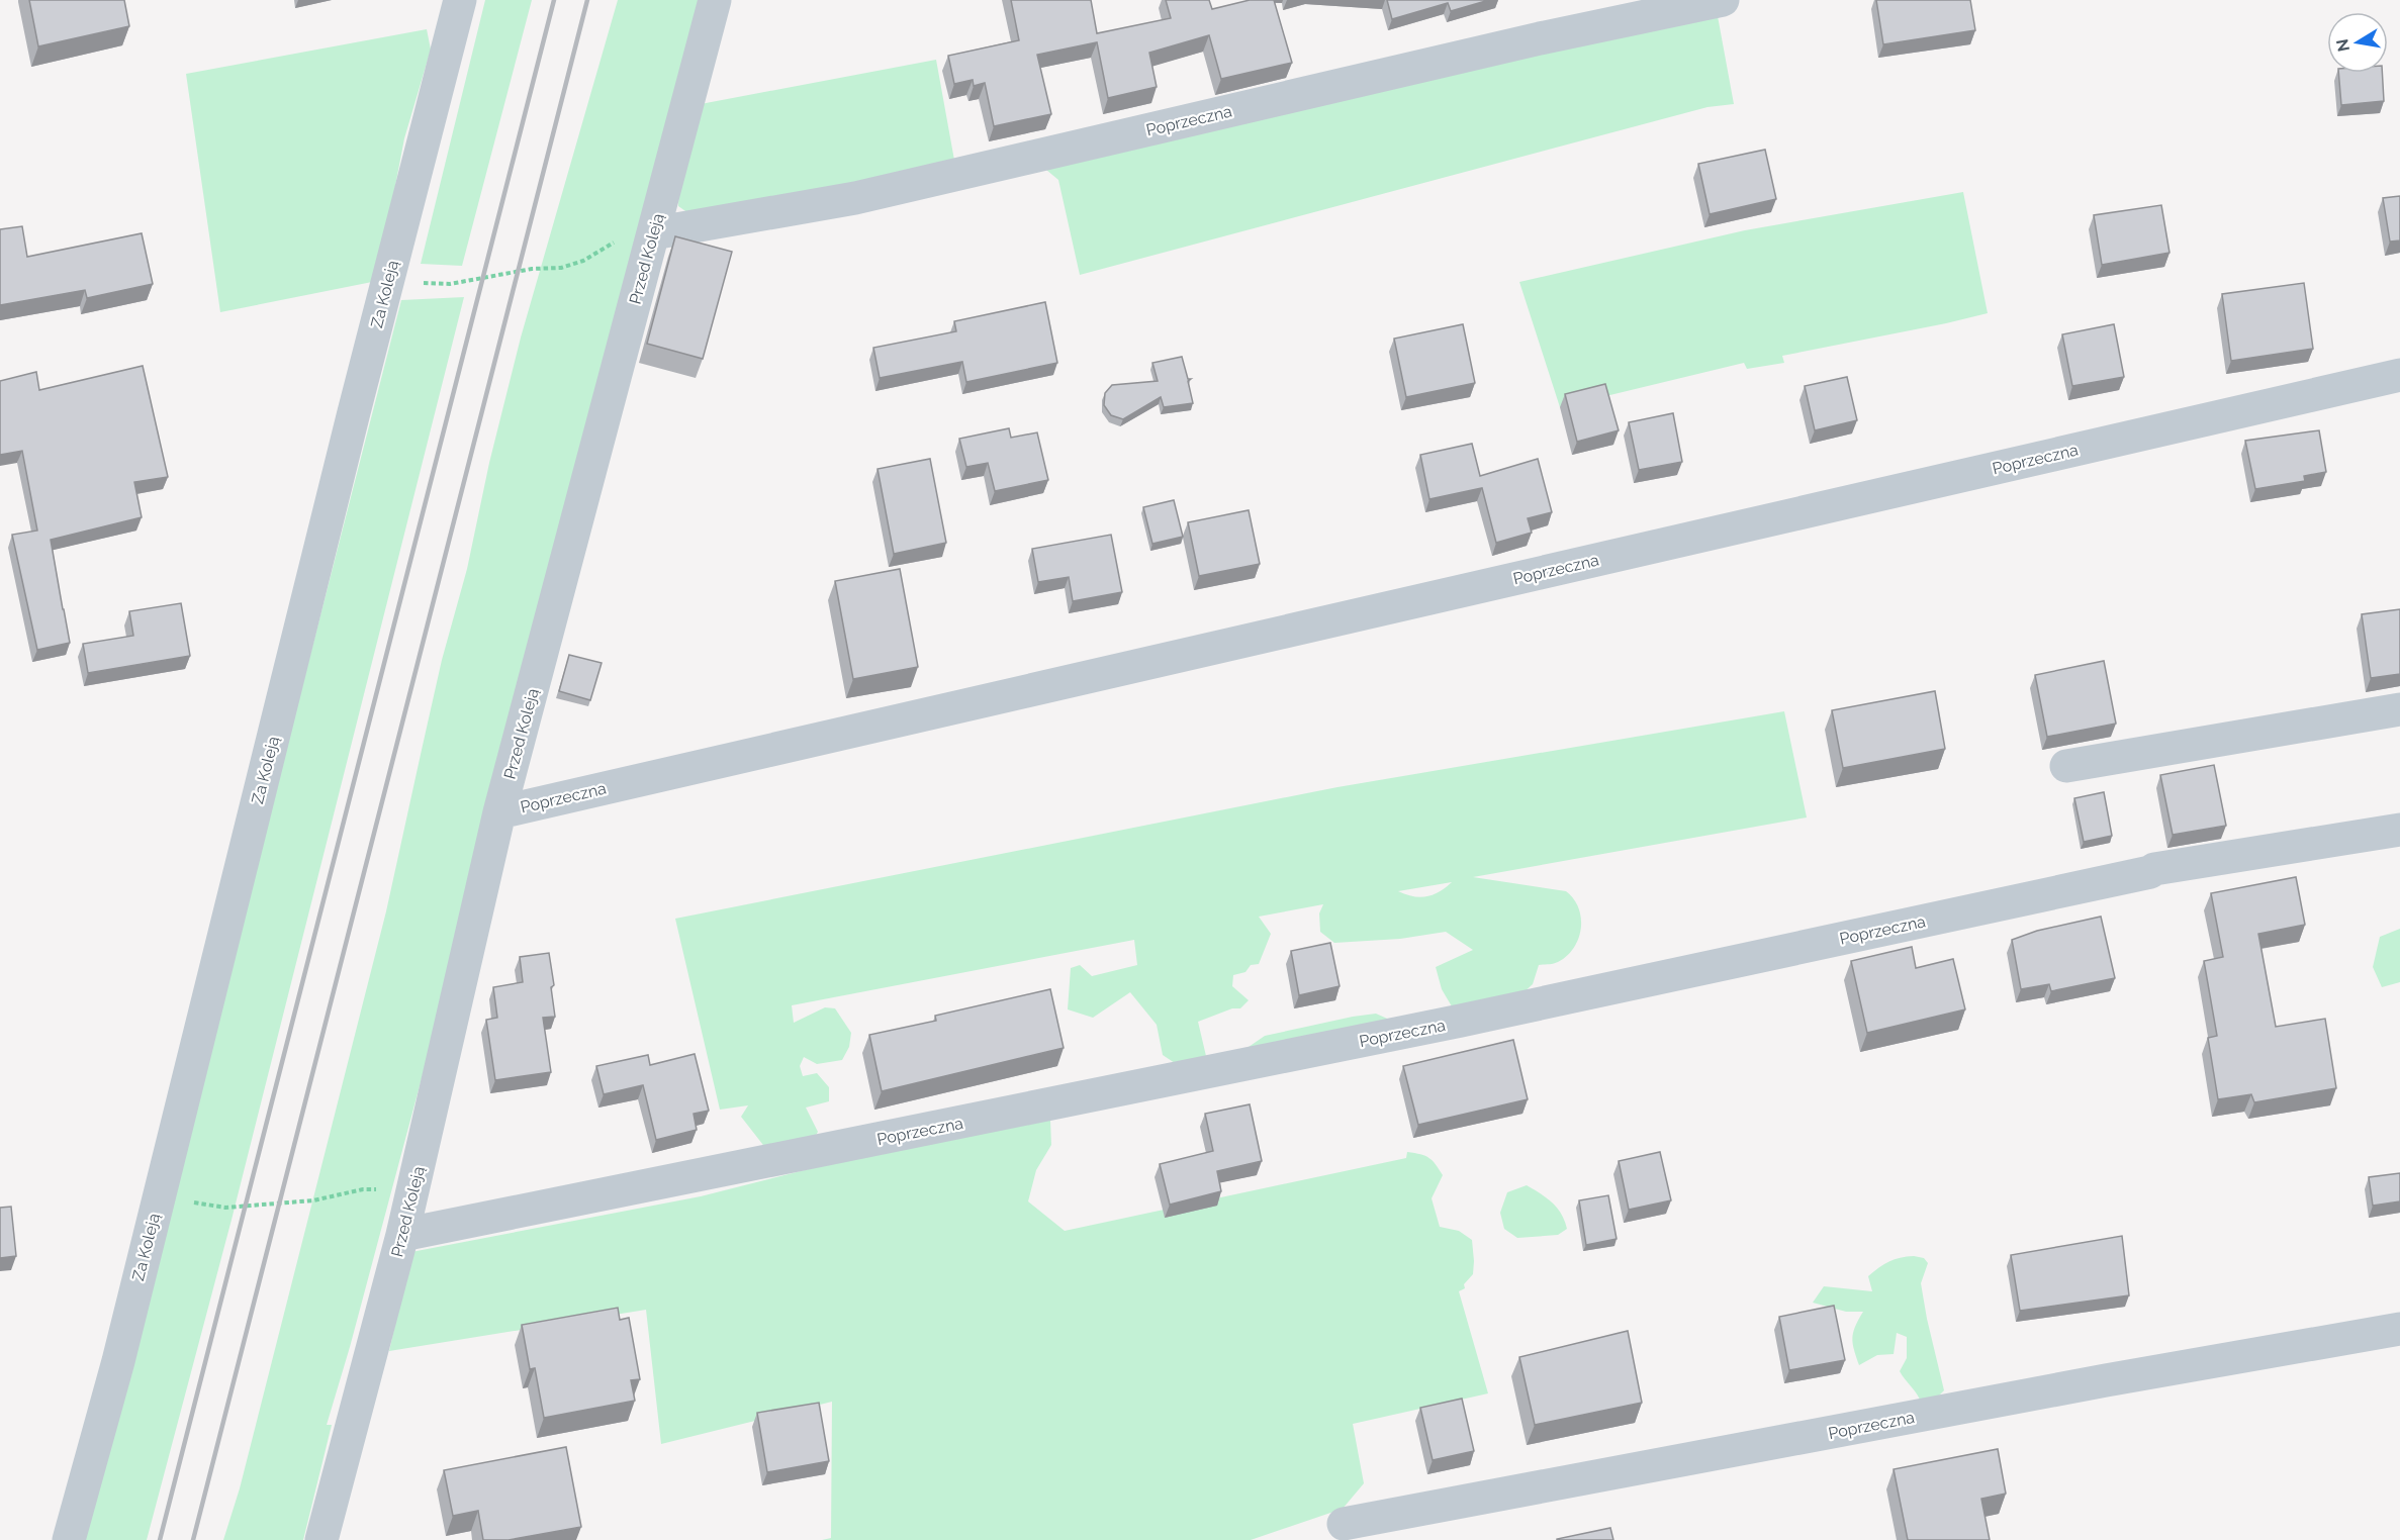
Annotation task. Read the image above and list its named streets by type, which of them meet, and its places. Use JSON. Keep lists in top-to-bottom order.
{
  "streets": {
    "street": ["Poprzeczna", "Przed Koleją", "Za Koleją"]
  },
  "crossings": [
    ["Poprzeczna", "Przed Koleją"]
  ],
  "north": "left"
}
